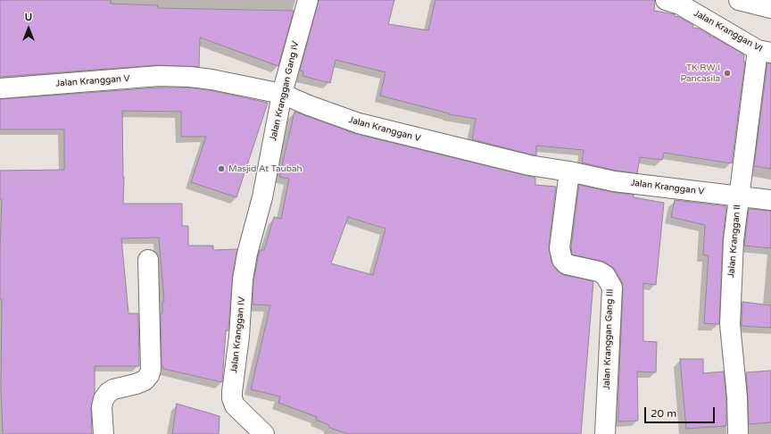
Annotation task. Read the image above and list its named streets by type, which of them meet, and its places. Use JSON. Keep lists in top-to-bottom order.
{
  "streets": {
    "street": [
      "Jalan Kranggan VI",
      "Jalan Kranggan V",
      "Jalan Kranggan Gang IV",
      "Jalan Kranggan II",
      "Jalan Kranggan IV",
      "Jalan Kranggan Gang III"
    ]
  },
  "crossings": [
    ["Jalan Kranggan VI", "Jalan Kranggan II"],
    ["Jalan Kranggan V", "Jalan Kranggan Gang IV"],
    ["Jalan Kranggan V", "Jalan Kranggan II"],
    ["Jalan Kranggan V", "Jalan Kranggan Gang III"],
    ["Jalan Kranggan Gang IV", "Jalan Kranggan IV"]
  ],
  "places": ["TK RW I Pancasila", "Masjid At Taubah"],
  "scale_bar": "20 m",
  "north": "top"
}
